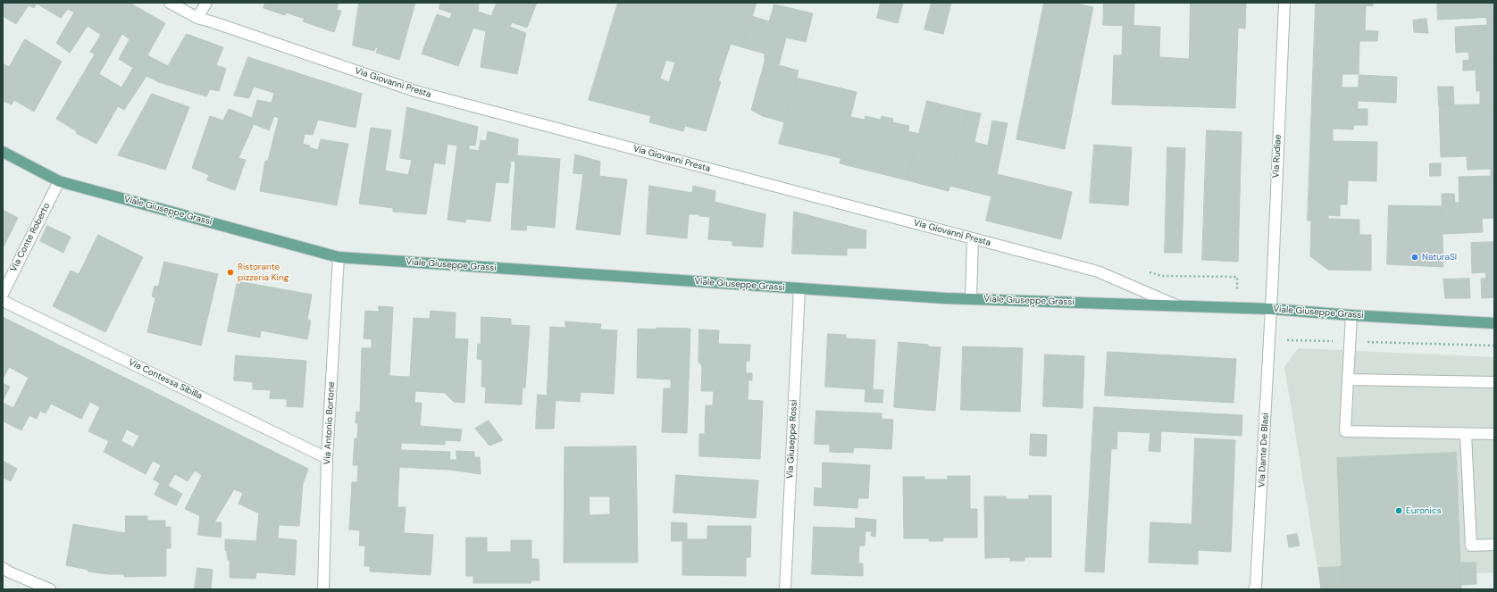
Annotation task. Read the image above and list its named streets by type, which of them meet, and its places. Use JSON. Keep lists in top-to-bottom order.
{
  "streets": {
    "main road": ["Viale Giuseppe Grassi"],
    "street": [
      "Via Giovanni Presta",
      "Via Rudiae",
      "Via Conte Roberto",
      "Via Contessa Sibilla",
      "Via Antonio Bortone",
      "Via Giuseppe Rossi",
      "Via Dante De Blasi"
    ]
  },
  "crossings": [
    ["Via Giovanni Presta", "Viale Giuseppe Grassi"],
    ["Via Rudiae", "Viale Giuseppe Grassi"],
    ["Via Rudiae", "Via Dante De Blasi"],
    ["Viale Giuseppe Grassi", "Via Conte Roberto"],
    ["Viale Giuseppe Grassi", "Via Antonio Bortone"],
    ["Viale Giuseppe Grassi", "Via Giuseppe Rossi"],
    ["Viale Giuseppe Grassi", "Via Dante De Blasi"],
    ["Via Contessa Sibilla", "Via Antonio Bortone"]
  ],
  "places": ["NaturaSì", "Ristorante pizzeria King", "Euronics"]
}
